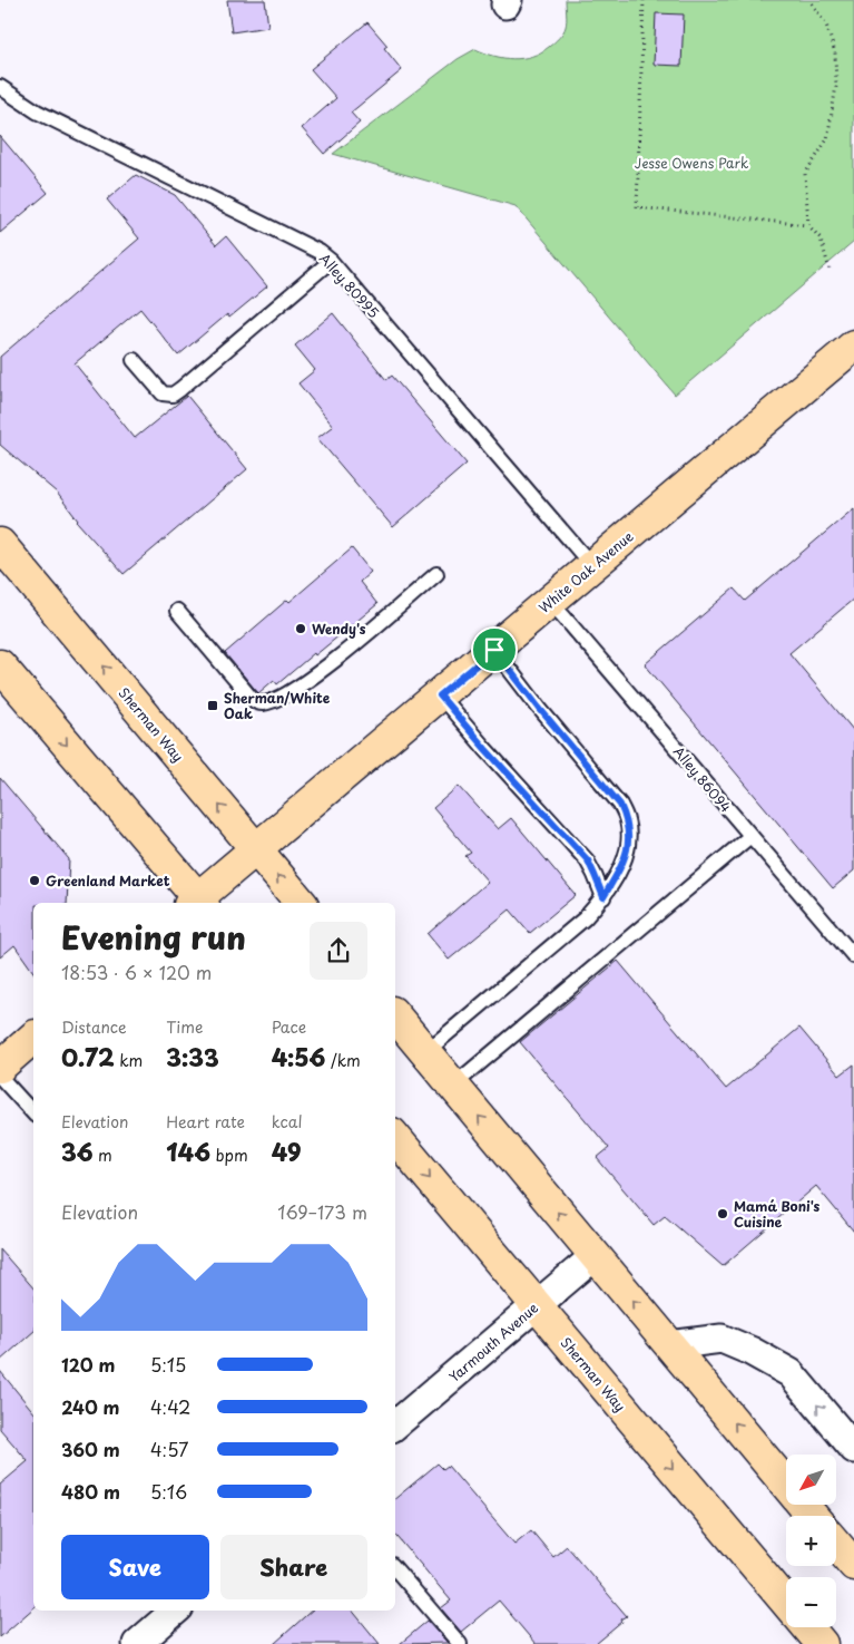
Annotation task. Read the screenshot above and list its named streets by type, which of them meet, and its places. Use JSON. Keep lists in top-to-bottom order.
{
  "streets": {
    "main road": ["White Oak Avenue", "Sherman Way"],
    "street": ["Yarmouth Avenue"],
    "lane": ["Alley 80995", "Alley 86094"]
  },
  "crossings": [
    ["Alley 80995", "White Oak Avenue"],
    ["White Oak Avenue", "Sherman Way"],
    ["White Oak Avenue", "Alley 86094"],
    ["Sherman Way", "Yarmouth Avenue"]
  ],
  "parks": ["Jesse Owens Park"],
  "places": {
    "other": ["Wendy's", "Greenland Market", "Mamá Boni's Cuisine"],
    "transit": ["Sherman/White Oak"]
  },
  "north": "bottom left",
  "page": {
    "heading": ["Evening run", "18:53 · 6 × 120 m"],
    "stats": [
      ["Distance", "0.72 km"],
      ["Time", "3:33"],
      ["Pace", "4:56 /km"],
      ["Elevation", "36 m"],
      ["Heart rate", "146 bpm"],
      ["kcal", "49"]
    ],
    "chart": ["Elevation", "169–173 m"],
    "list": [
      {
        "name": "120 m",
        "note": "5:15"
      },
      {
        "name": "240 m",
        "note": "4:42"
      },
      {
        "name": "360 m",
        "note": "4:57"
      },
      {
        "name": "480 m",
        "note": "5:16"
      }
    ],
    "map_buttons": ["+", "−"],
    "buttons": ["Save", "Share"]
  }
}
